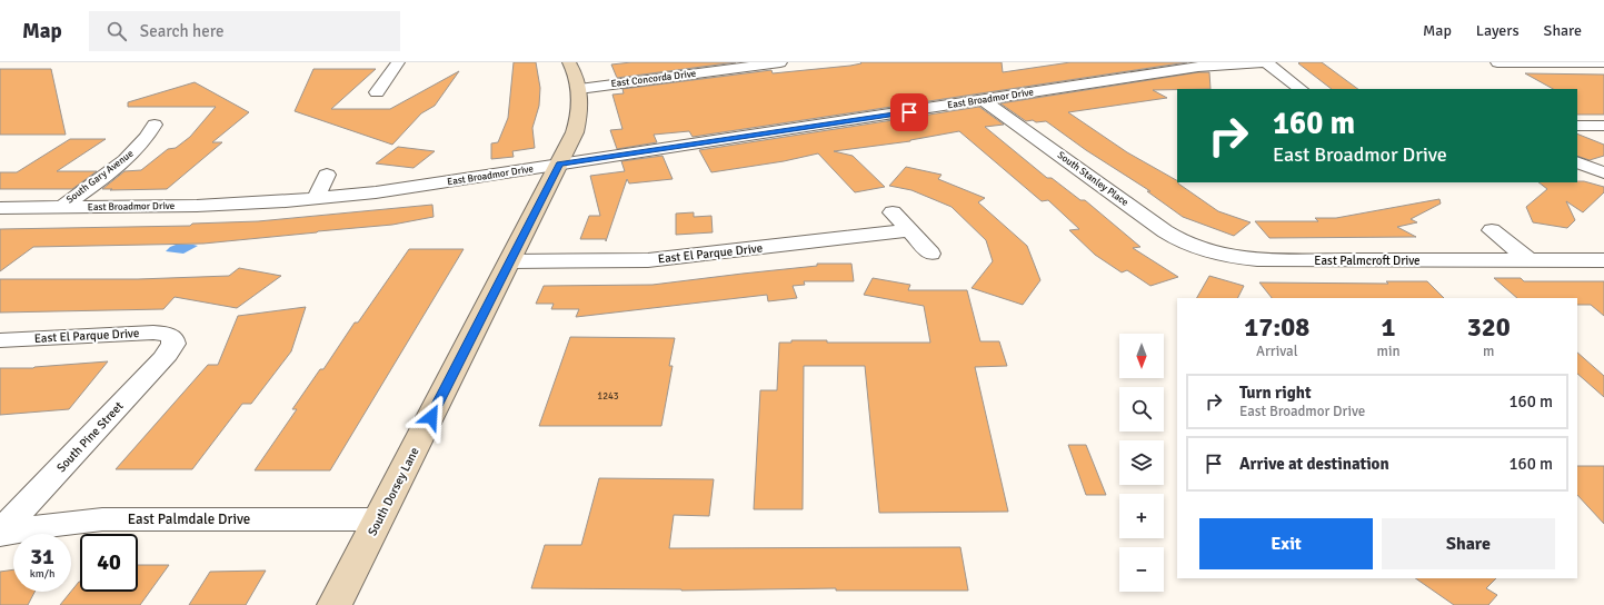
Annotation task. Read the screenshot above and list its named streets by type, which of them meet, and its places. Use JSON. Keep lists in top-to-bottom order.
{
  "streets": {
    "street": [
      "East Concorda Drive",
      "East Broadmor Drive",
      "South Gary Avenue",
      "South Stanley Place",
      "East El Parque Drive",
      "East Palmcroft Drive",
      "South Pine Street",
      "South Dorsey Lane",
      "East Palmdale Drive"
    ]
  },
  "crossings": [
    ["East Concorda Drive", "South Dorsey Lane"],
    ["East Broadmor Drive", "South Gary Avenue"],
    ["East Broadmor Drive", "South Stanley Place"],
    ["East Broadmor Drive", "South Dorsey Lane"],
    ["South Stanley Place", "East Palmcroft Drive"],
    ["East El Parque Drive", "South Pine Street"],
    ["East El Parque Drive", "South Dorsey Lane"],
    ["South Pine Street", "East Palmdale Drive"],
    ["South Dorsey Lane", "East Palmdale Drive"]
  ],
  "house_numbers": ["1243"],
  "north": "bottom",
  "page": {
    "header": "Map",
    "search": "Search here",
    "nav": ["Map", "Layers", "Share"],
    "turn": ["160 m", "East Broadmor Drive"],
    "eta": [
      "17:08",
      "Arrival",
      "1",
      "min",
      "320",
      "m"
    ],
    "map_buttons": ["+", "−"],
    "list": [
      {
        "name": "Turn right",
        "note": "East Broadmor Drive",
        "value": "160 m"
      },
      {
        "name": "Arrive at destination",
        "value": "160 m"
      }
    ],
    "buttons": ["Exit", "Share"],
    "speed": "31 km/h",
    "limit": "40"
  }
}
